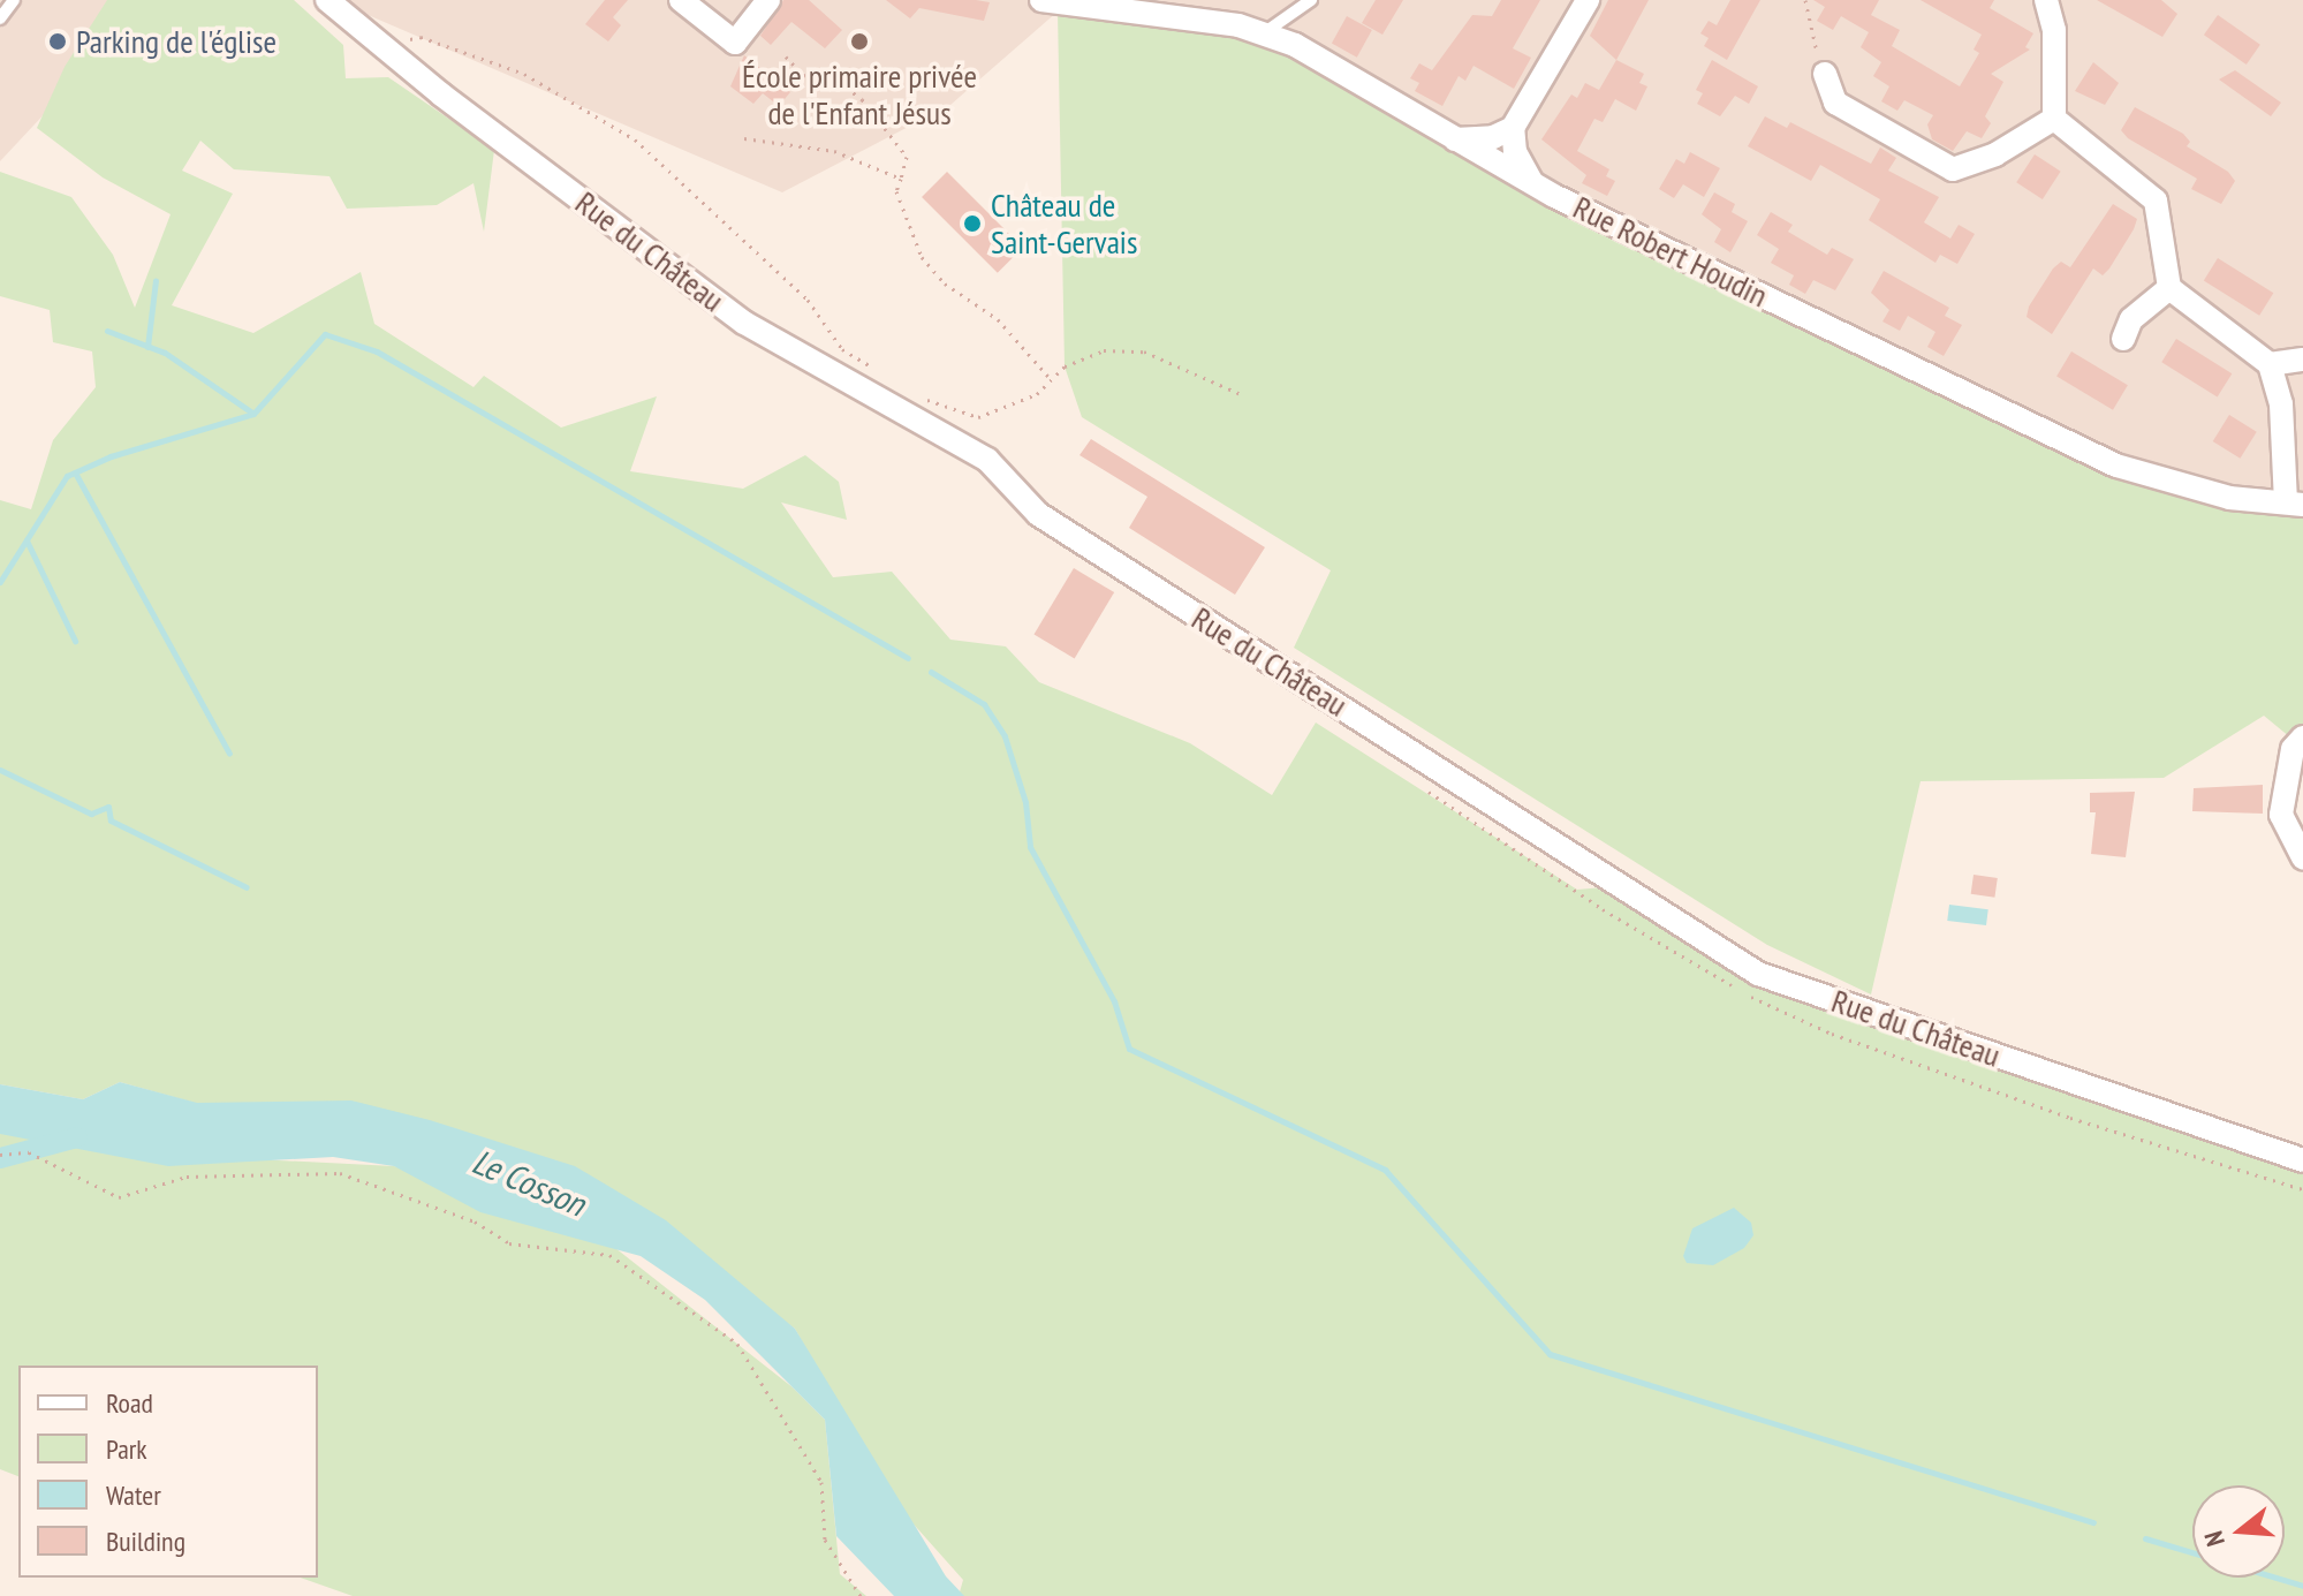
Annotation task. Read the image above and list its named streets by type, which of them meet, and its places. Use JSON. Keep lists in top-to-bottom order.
{
  "streets": {
    "street": ["Rue du Château", "Rue Robert Houdin"]
  },
  "water": ["Le Cosson"],
  "places": ["Parking de l'église", "École primaire privée de l'Enfant Jésus", "Château de Saint-Gervais"],
  "legend": [
    "Road",
    "Park",
    "Water",
    "Building"
  ],
  "north": "left"
}
